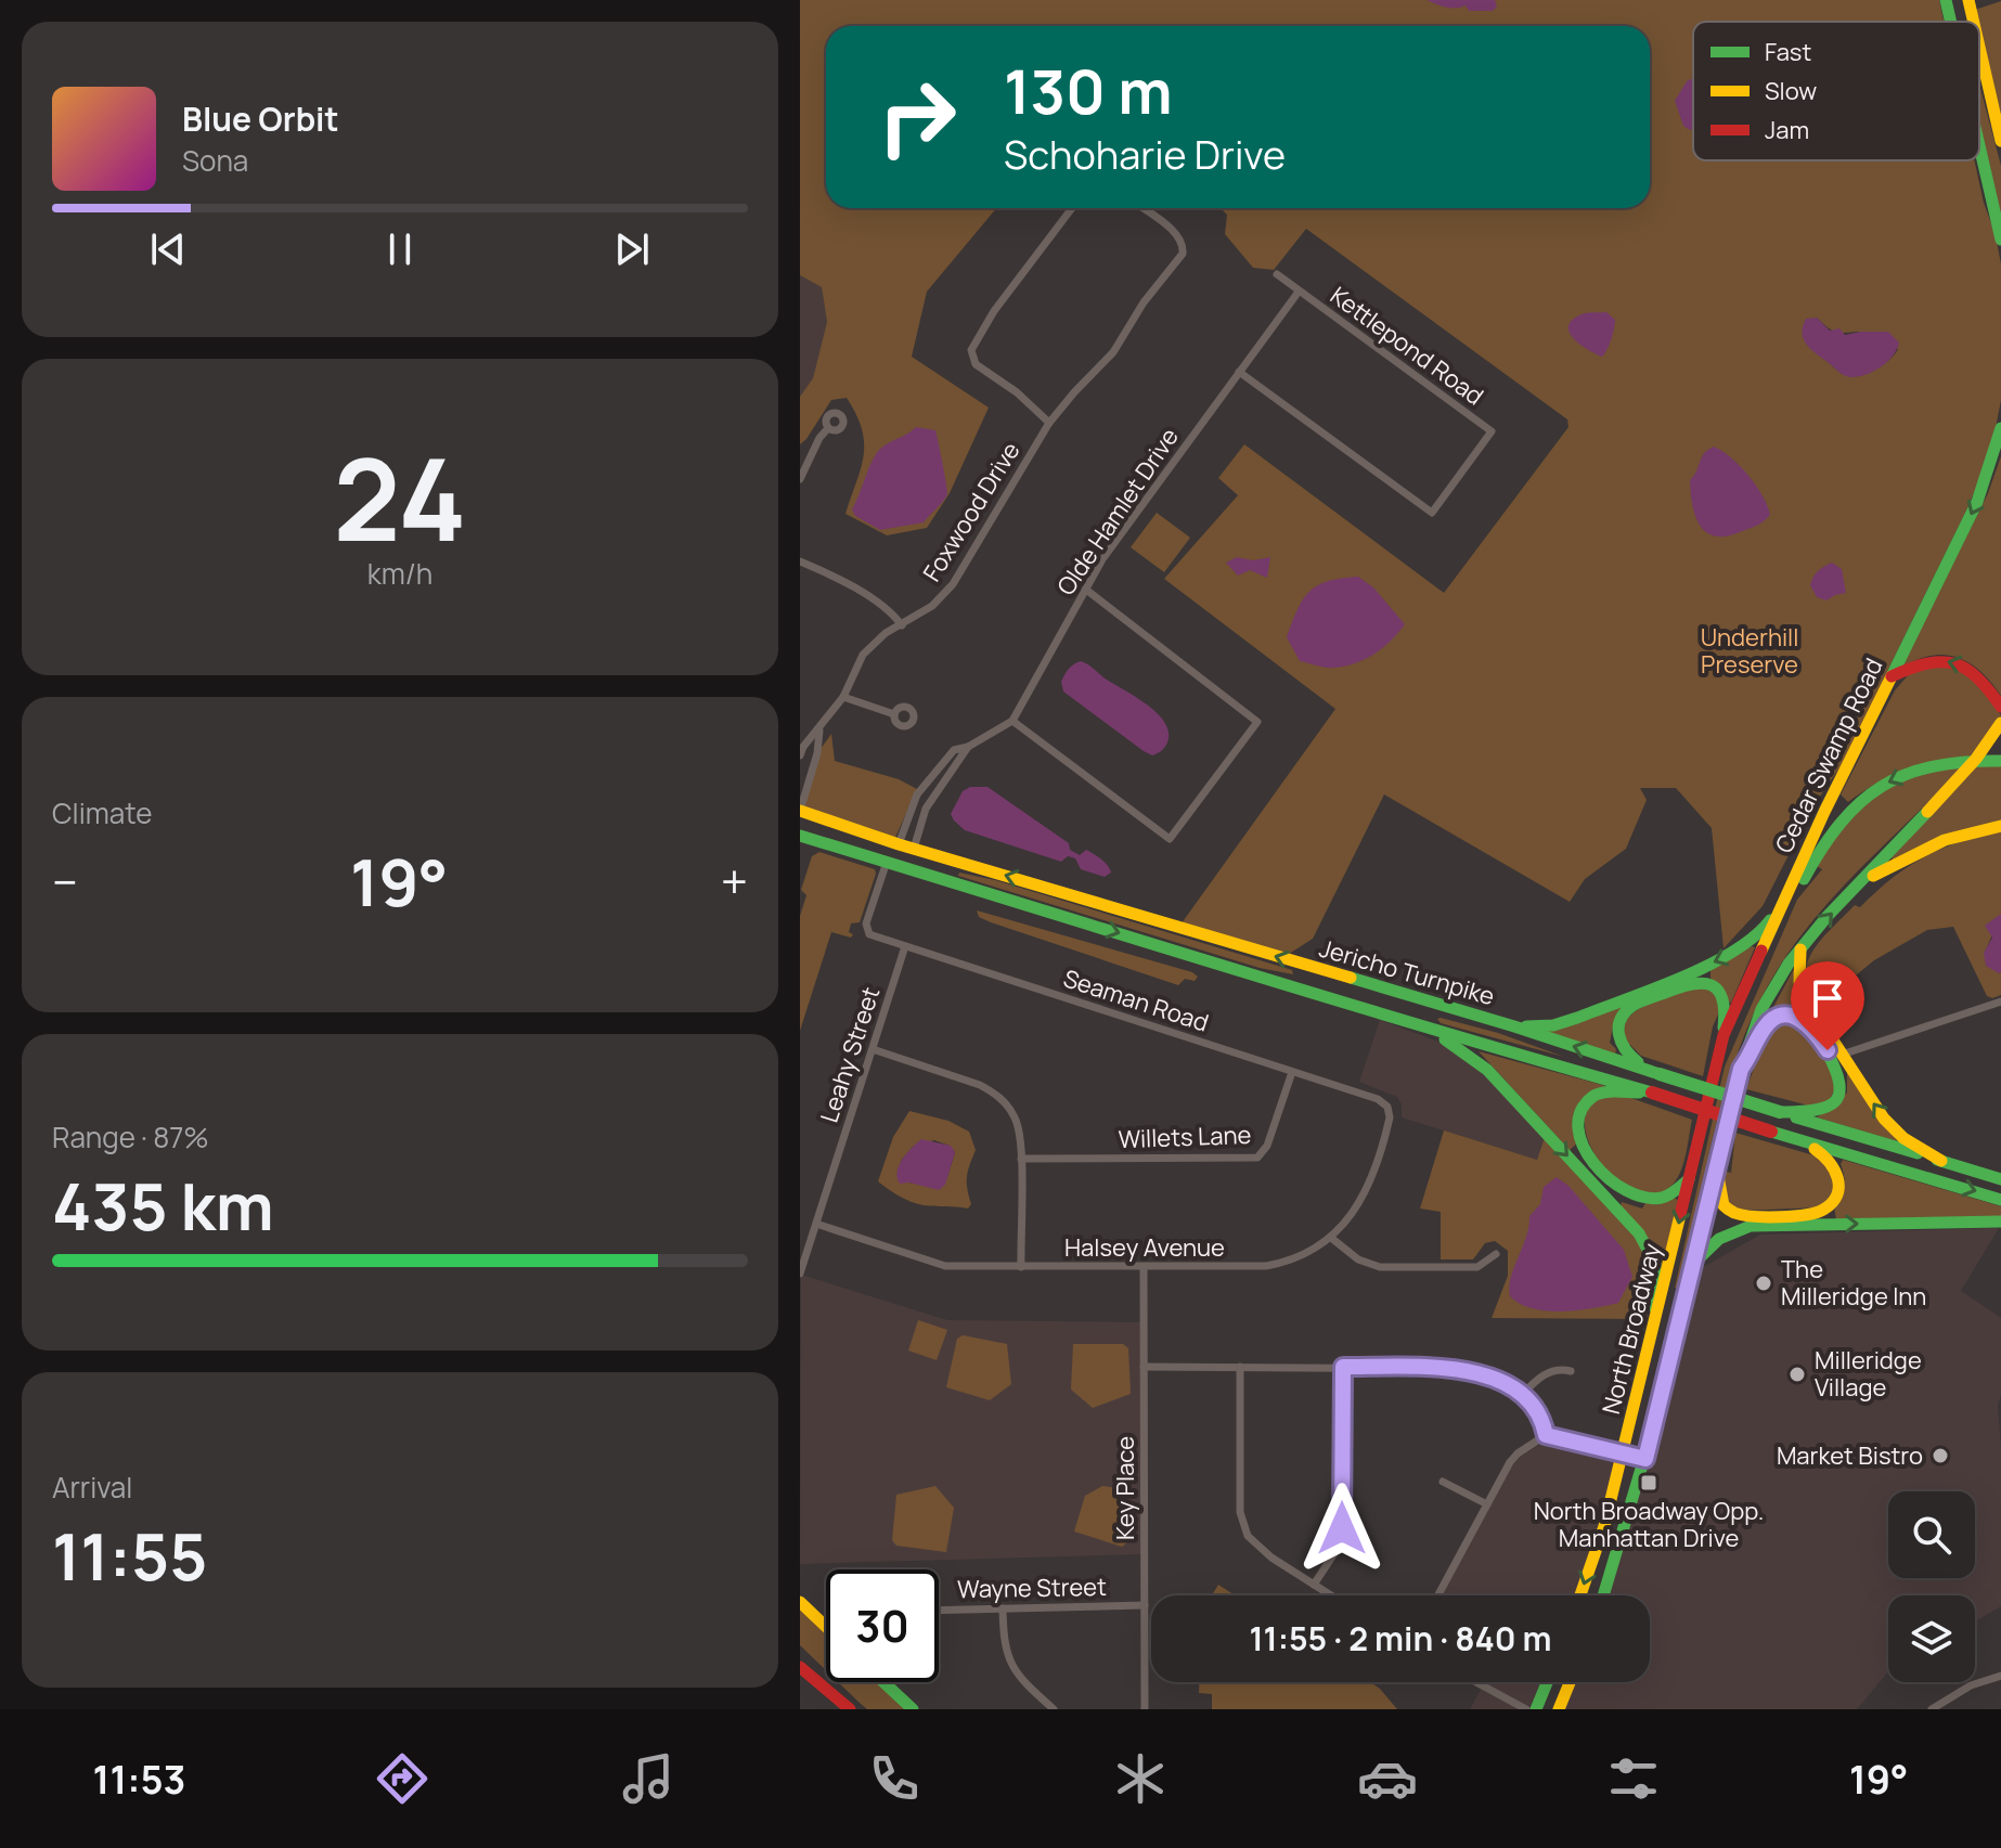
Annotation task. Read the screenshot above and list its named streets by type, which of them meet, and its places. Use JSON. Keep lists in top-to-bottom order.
{
  "streets": {
    "main road": ["Cedar Swamp Road", "Jericho Turnpike", "North Broadway"],
    "street": [
      "Kettlepond Road",
      "Foxwood Drive",
      "Olde Hamlet Drive",
      "Seaman Road",
      "Leahy Street",
      "Willets Lane",
      "Halsey Avenue",
      "Key Place",
      "Wayne Street"
    ]
  },
  "crossings": [
    ["Kettlepond Road", "Olde Hamlet Drive"],
    ["Foxwood Drive", "Jericho Turnpike"],
    ["Cedar Swamp Road", "North Broadway"],
    ["Jericho Turnpike", "Seaman Road"],
    ["Seaman Road", "Leahy Street"],
    ["Seaman Road", "Willets Lane"],
    ["Seaman Road", "Halsey Avenue"],
    ["Leahy Street", "Halsey Avenue"],
    ["Halsey Avenue", "Key Place"],
    ["Key Place", "Wayne Street"]
  ],
  "one_way": ["Cedar Swamp Road"],
  "parks": ["Underhill Preserve"],
  "places": {
    "other": ["The Milleridge Inn", "Milleridge Village", "Market Bistro"],
    "transit": ["North Broadway Opp. Manhattan Drive"]
  },
  "legend": ["Fast", "Slow", "Jam"],
  "page": {
    "turn": ["130 m", "Schoharie Drive"],
    "song": ["Blue Orbit", "Sona"],
    "tile": [
      ["24", "km/h"],
      "Climate",
      ["Range · 87%", "435 km"],
      ["Arrival", "11:55"]
    ],
    "heat": ["−", "19°", "+"],
    "limit": "30",
    "trip": "11:55 · 2 min · 840 m",
    "tabs": ["11:53", "19°"]
  }
}
